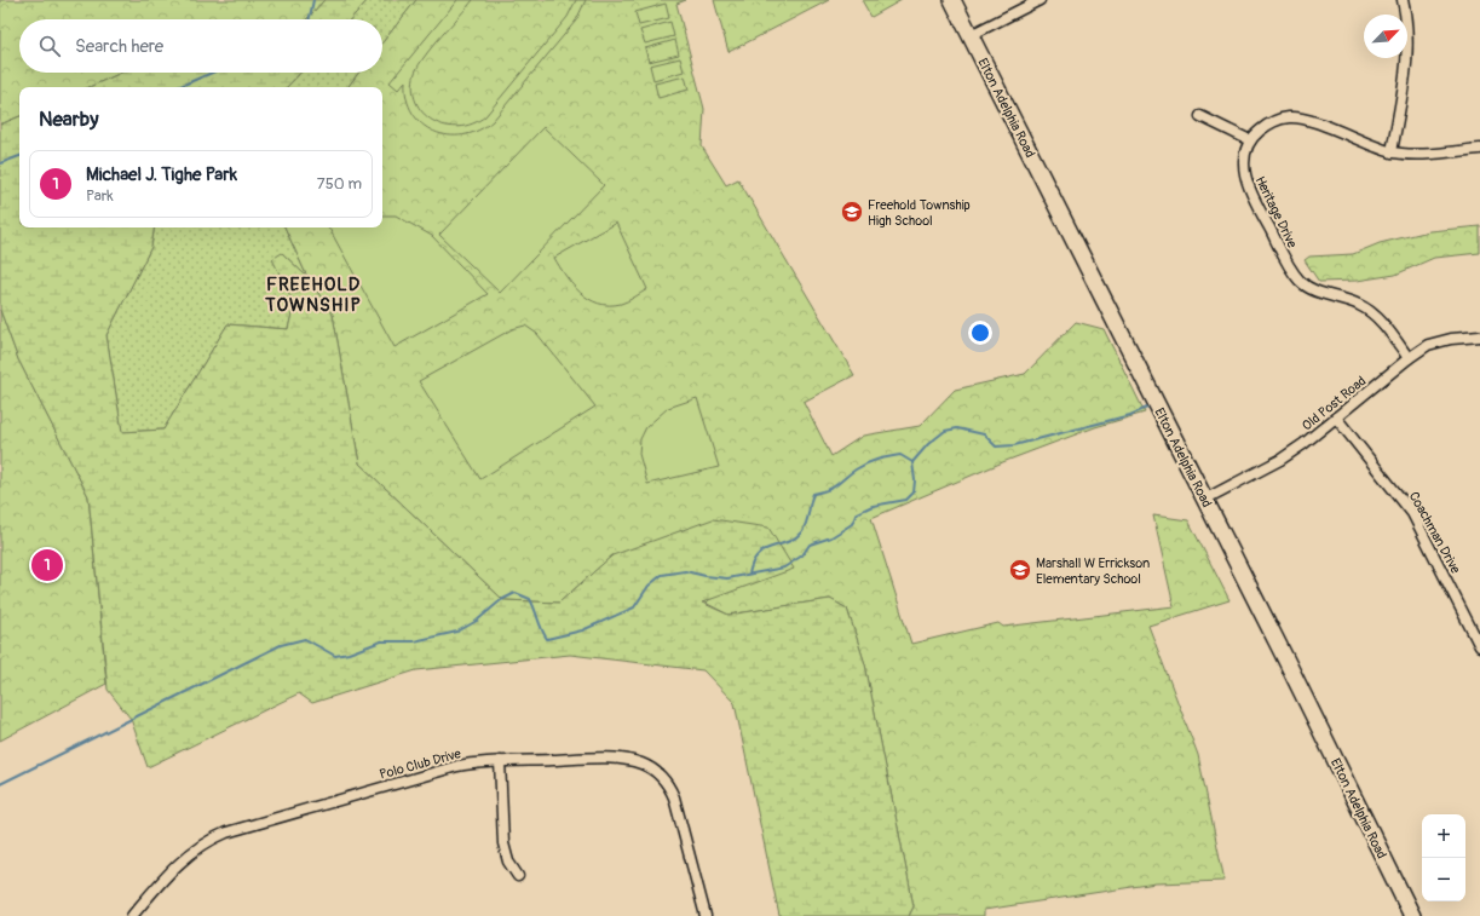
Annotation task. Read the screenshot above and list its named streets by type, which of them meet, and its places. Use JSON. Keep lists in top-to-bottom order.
{
  "streets": {
    "main road": ["Elton Adelphia Road"],
    "street": [
      "Heritage Drive",
      "Old Post Road",
      "Coachman Drive",
      "Polo Club Drive"
    ]
  },
  "crossings": [
    ["Elton Adelphia Road", "Old Post Road"],
    ["Heritage Drive", "Old Post Road"],
    ["Old Post Road", "Coachman Drive"]
  ],
  "districts": ["FREEHOLD TOWNSHIP"],
  "places": {
    "school or university": ["Freehold Township High School", "Marshall W Errickson Elementary School"]
  },
  "north": "top right",
  "page": {
    "search": "Search here",
    "heading": "Nearby",
    "list": [
      {
        "mark": "1",
        "name": "Michael J. Tighe Park",
        "note": "Park",
        "value": "750 m"
      }
    ],
    "pins": "1",
    "map_buttons": ["+", "−"]
  }
}
